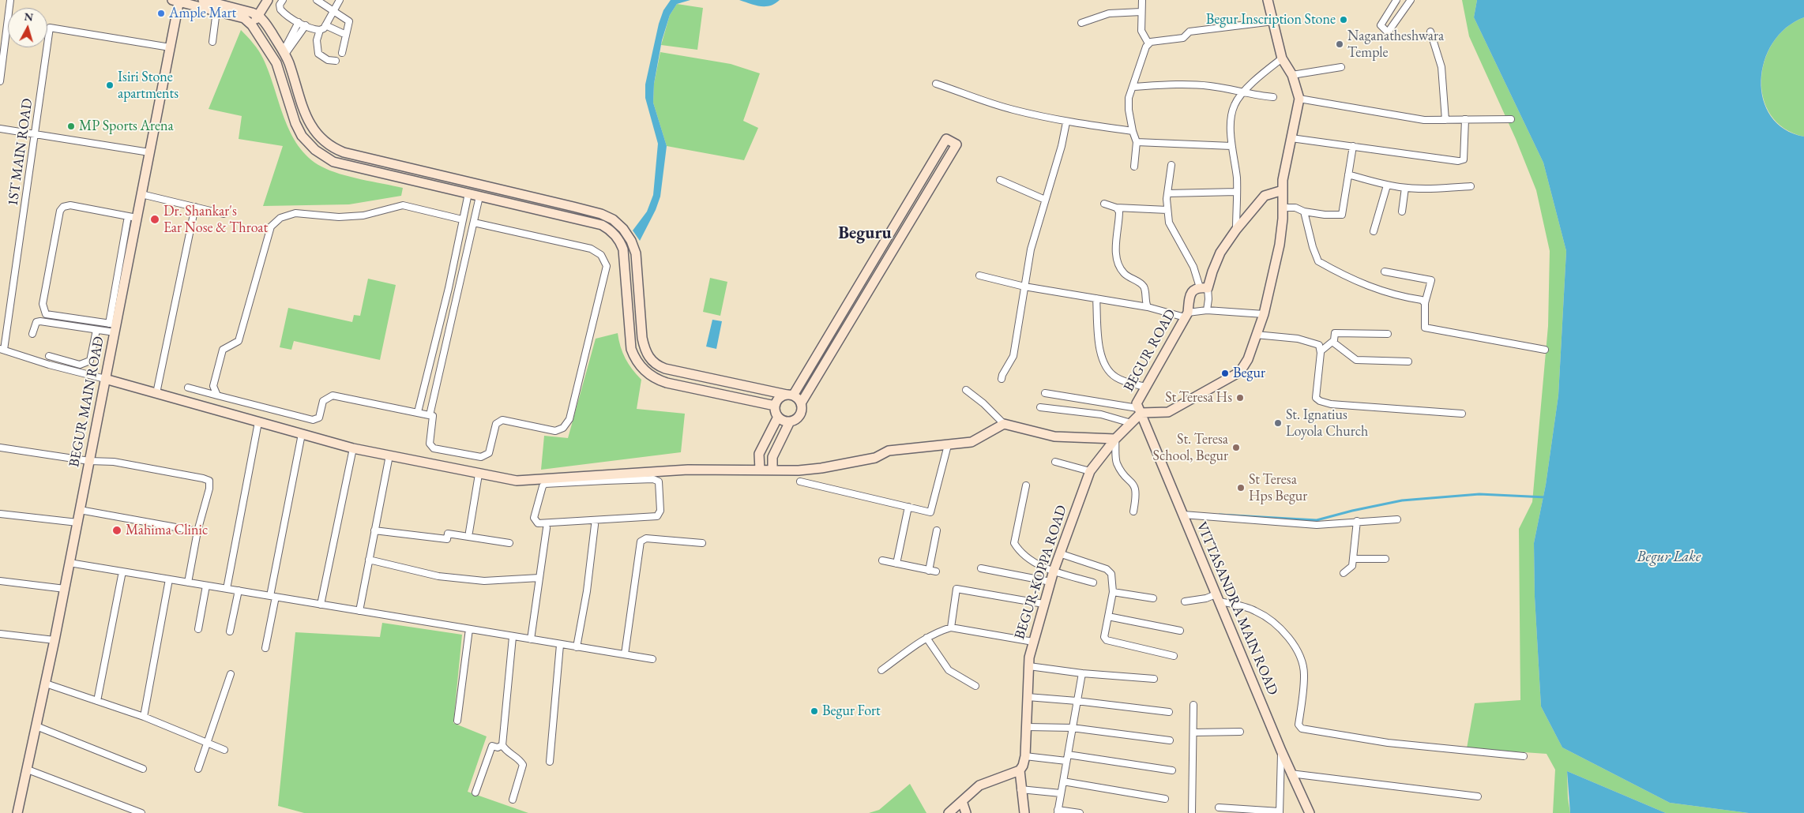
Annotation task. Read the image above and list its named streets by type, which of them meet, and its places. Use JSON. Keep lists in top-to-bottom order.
{
  "streets": {
    "main road": [
      "BEGUR ROAD",
      "BEGUR MAIN ROAD",
      "BEGUR-KOPPA ROAD",
      "VITTASANDRA MAIN ROAD"
    ],
    "street": ["1ST MAIN ROAD"]
  },
  "crossings": [
    ["1ST MAIN ROAD", "BEGUR MAIN ROAD"],
    ["BEGUR ROAD", "BEGUR-KOPPA ROAD"],
    ["BEGUR ROAD", "VITTASANDRA MAIN ROAD"],
    ["BEGUR-KOPPA ROAD", "VITTASANDRA MAIN ROAD"]
  ],
  "districts": ["Beguru"],
  "water": ["Begur Lake"],
  "places": [
    "Ample Mart",
    "Begur Inscription Stone",
    "Naganatheshwara Temple",
    "Isiri Stone apartments",
    "MP Sports Arena",
    "Dr. Shankar's Ear Nose & Throat",
    "Begur",
    "St Teresa Hs",
    "St. Ignatius Loyola Church",
    "St. Teresa School, Begur",
    "St Teresa Hps Begur",
    "Mahima Clinic",
    "Begur Fort"
  ],
  "north": "top"
}
